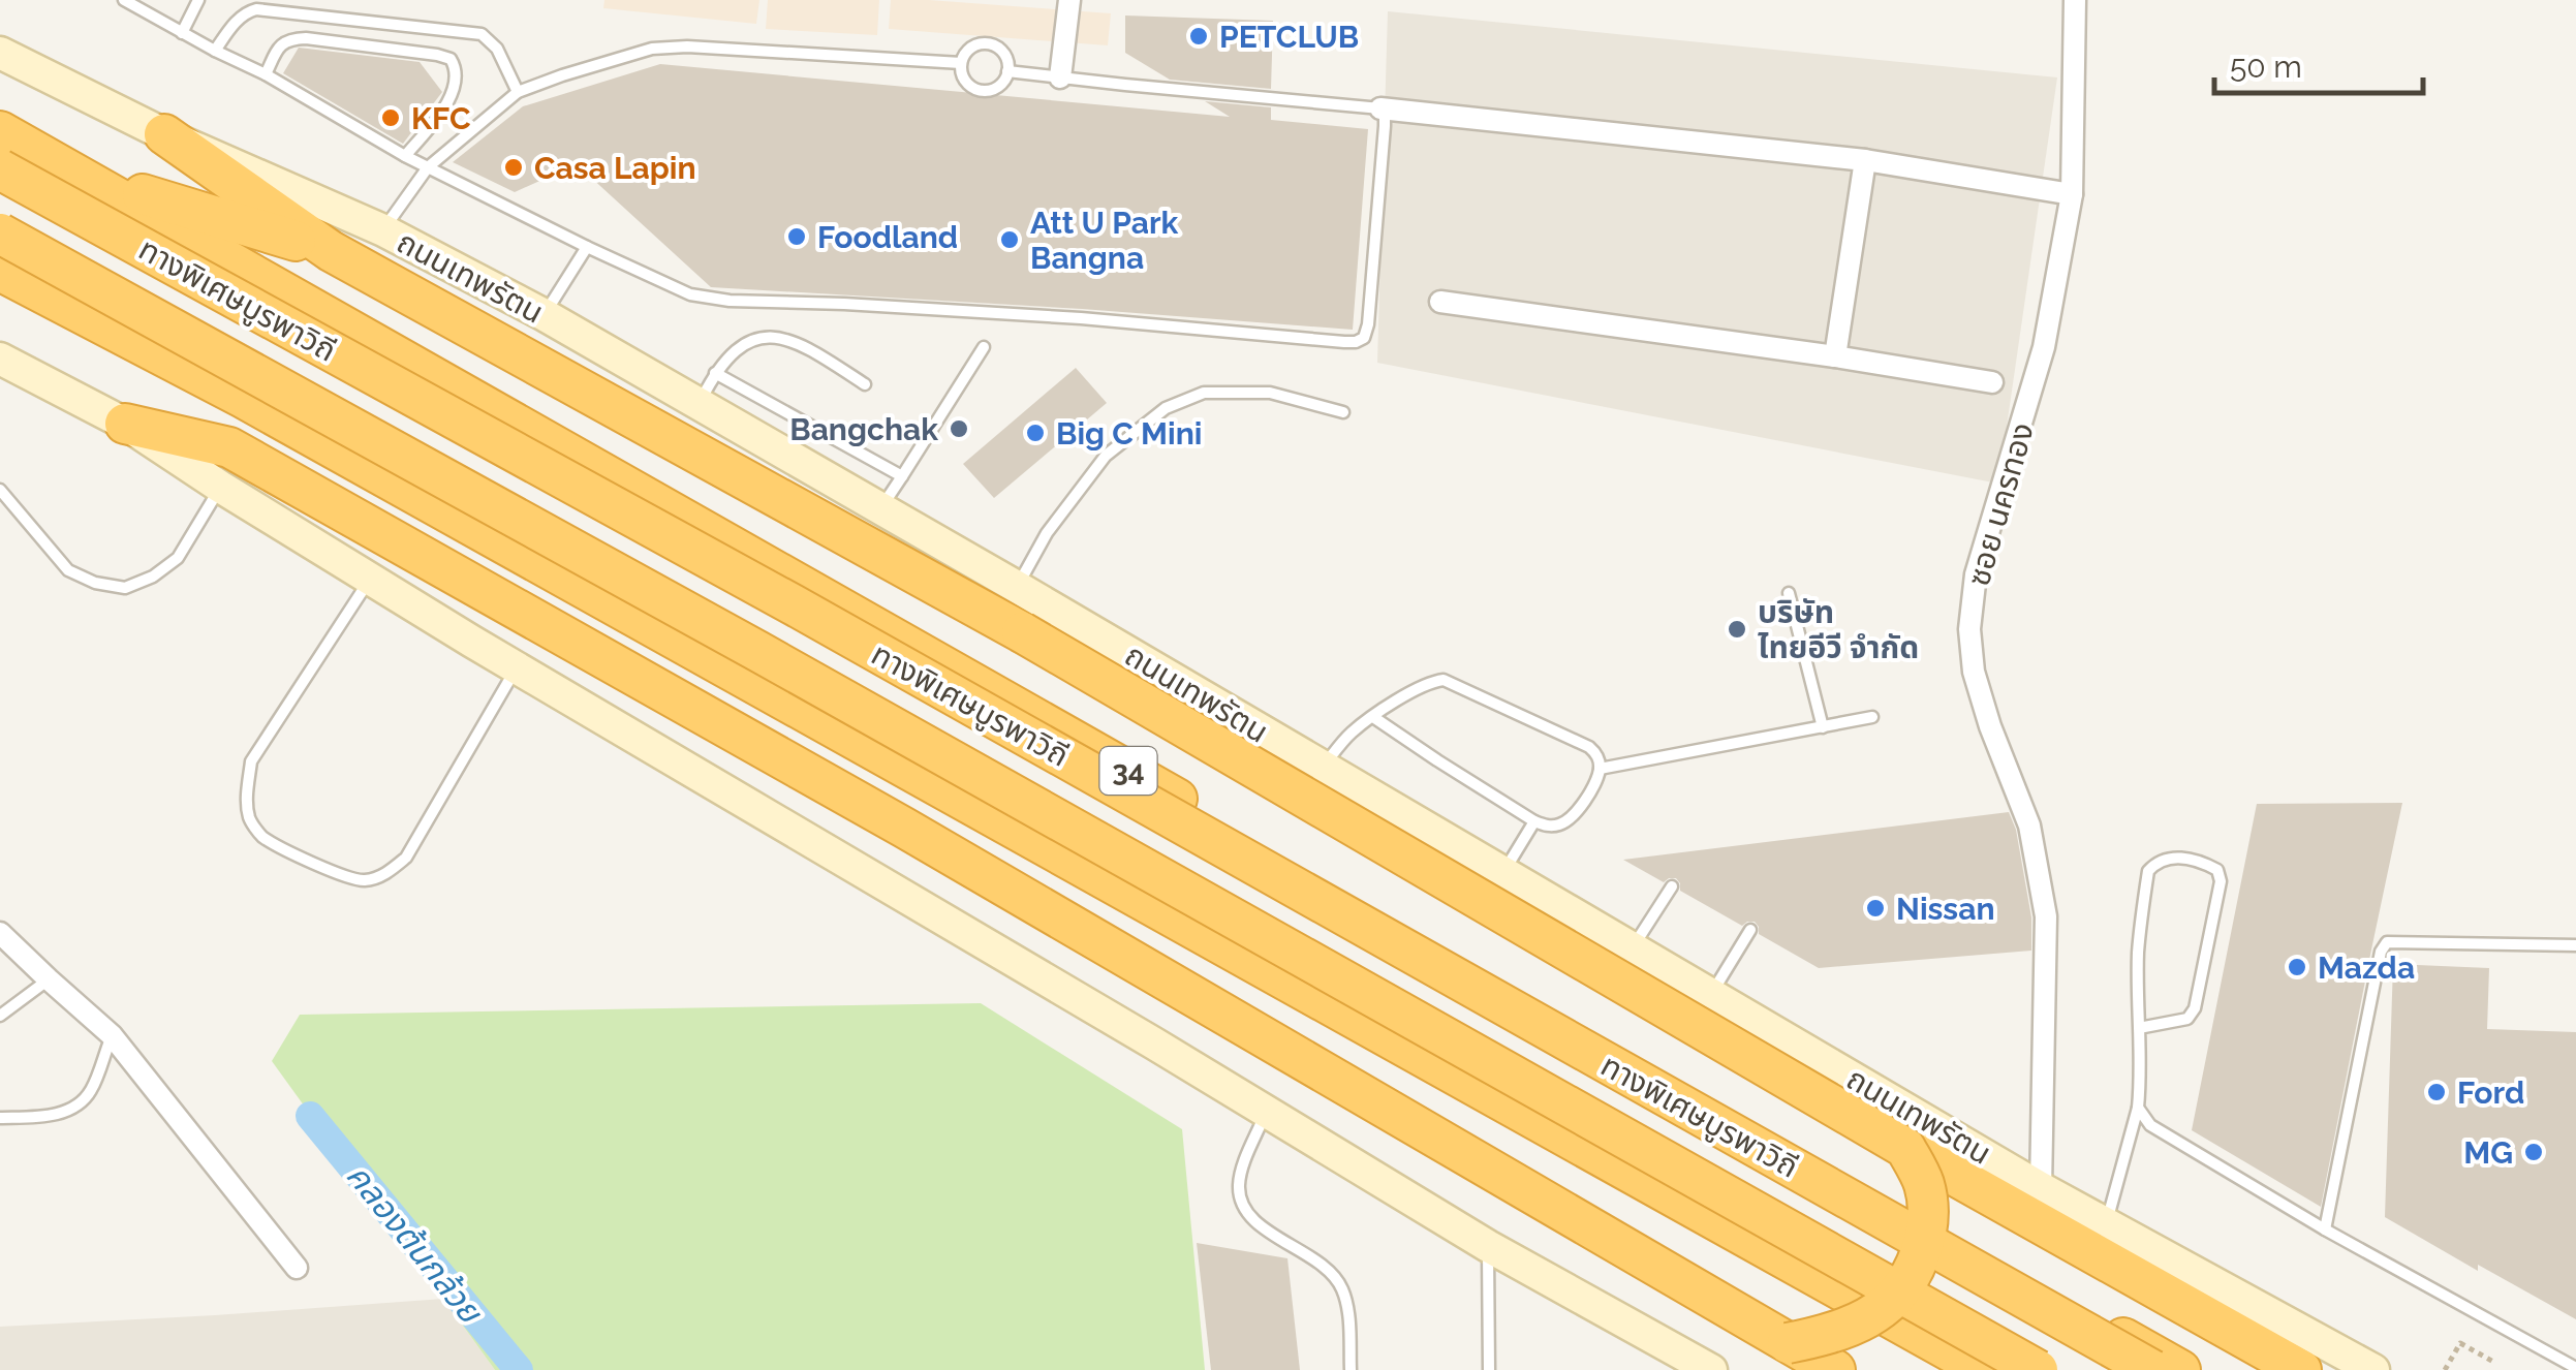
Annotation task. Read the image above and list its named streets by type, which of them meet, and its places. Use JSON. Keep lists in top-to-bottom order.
{
  "streets": {
    "highway": ["ทางพิเศษบูรพาวิถี", "34"],
    "main road": ["ถนนเทพรัตน"],
    "street": ["ซอย นครทอง"]
  },
  "crossings": [
    ["ถนนเทพรัตน", "ซอย นครทอง"]
  ],
  "water": ["คลองต้นกล้วย"],
  "places": [
    "PETCLUB",
    "KFC",
    "Casa Lapin",
    "Foodland",
    "Att U Park Bangna",
    "Bangchak",
    "Big C Mini",
    "บริษัท ไทยอีวี จำกัด",
    "Nissan",
    "Mazda",
    "Ford",
    "MG"
  ],
  "scale_bar": "50 m"
}
